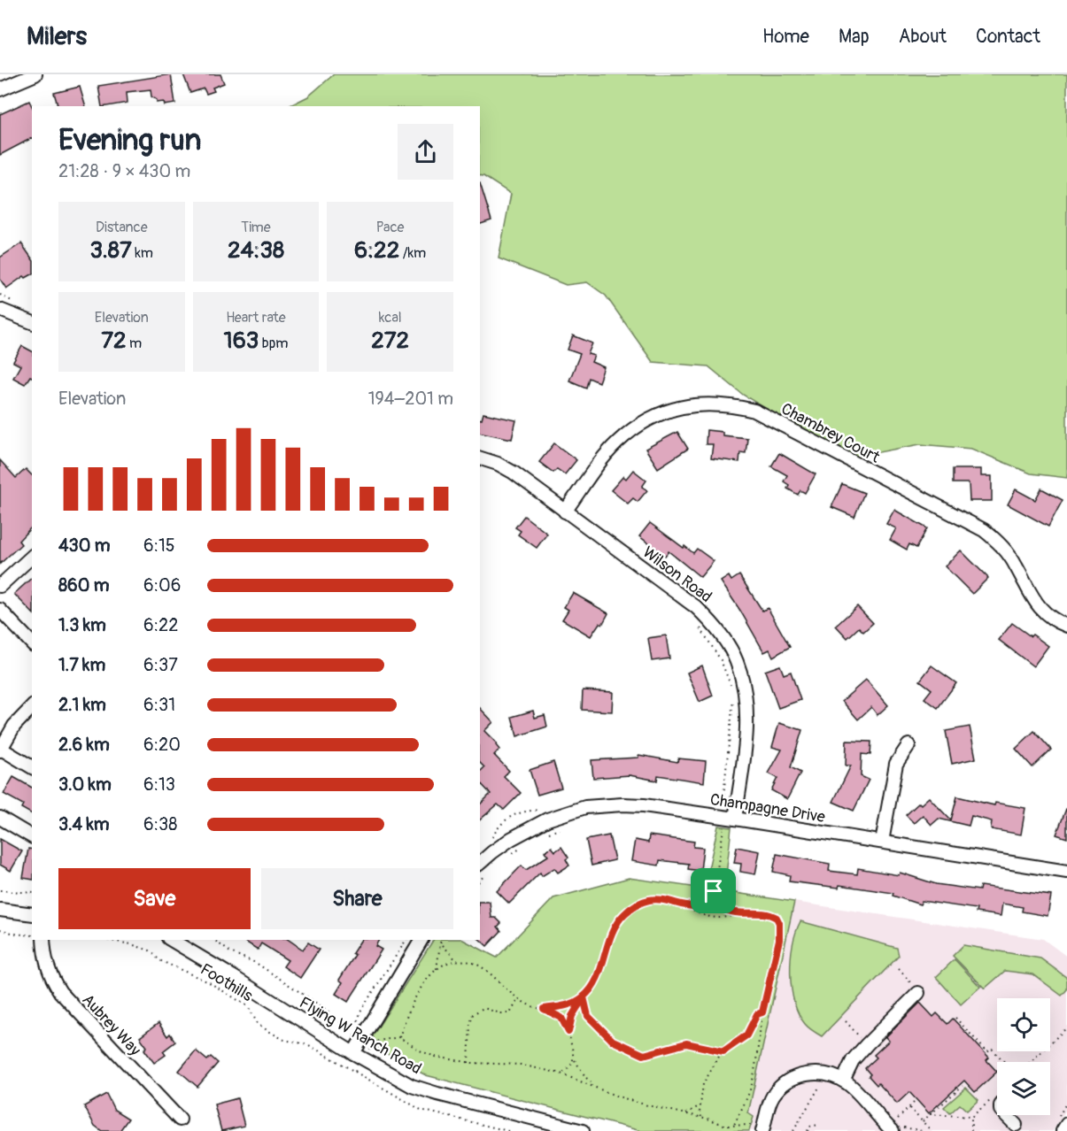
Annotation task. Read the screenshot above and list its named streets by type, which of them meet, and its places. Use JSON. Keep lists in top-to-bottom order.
{
  "streets": {
    "street": [
      "Chambrey Court",
      "Wilson Road",
      "Champagne Drive",
      "Aubrey Way",
      "Flying W Ranch Road"
    ],
    "path": ["Foothills"]
  },
  "crossings": [
    ["Chambrey Court", "Wilson Road"],
    ["Wilson Road", "Champagne Drive"]
  ],
  "page": {
    "header": "Milers",
    "nav": [
      "Home",
      "Map",
      "About",
      "Contact"
    ],
    "heading": ["Evening run", "21:28 · 9 × 430 m"],
    "stats": [
      ["Distance", "3.87 km"],
      ["Time", "24:38"],
      ["Pace", "6:22 /km"],
      ["Elevation", "72 m"],
      ["Heart rate", "163 bpm"],
      ["kcal", "272"]
    ],
    "chart": ["Elevation", "194–201 m"],
    "list": [
      {
        "name": "430 m",
        "note": "6:15"
      },
      {
        "name": "860 m",
        "note": "6:06"
      },
      {
        "name": "1.3 km",
        "note": "6:22"
      },
      {
        "name": "1.7 km",
        "note": "6:37"
      },
      {
        "name": "2.1 km",
        "note": "6:31"
      },
      {
        "name": "2.6 km",
        "note": "6:20"
      },
      {
        "name": "3.0 km",
        "note": "6:13"
      },
      {
        "name": "3.4 km",
        "note": "6:38"
      }
    ],
    "buttons": ["Save", "Share"]
  }
}
